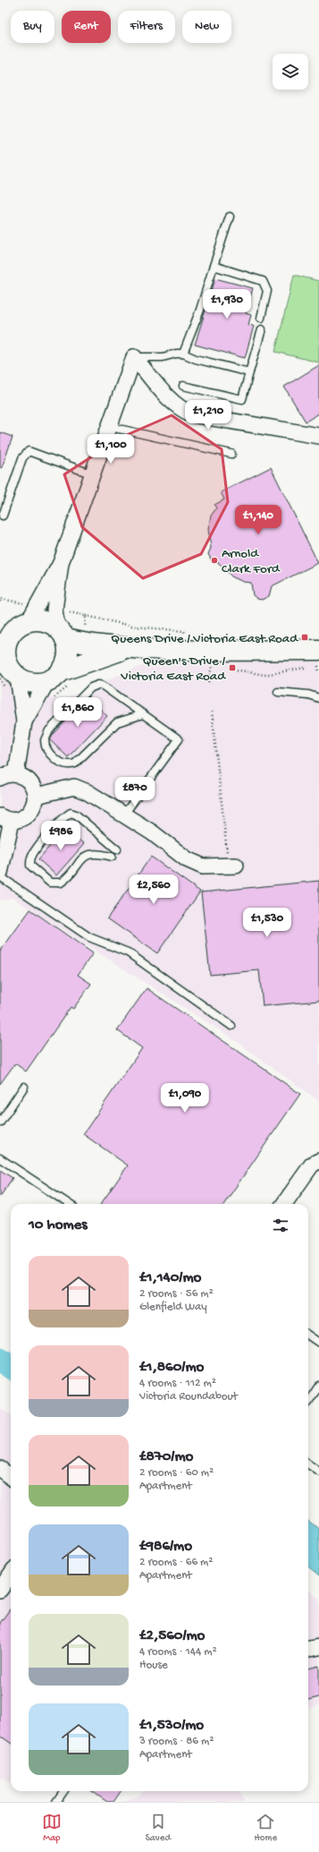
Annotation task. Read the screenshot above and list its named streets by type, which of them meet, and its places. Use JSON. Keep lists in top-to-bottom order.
{
  "places": {
    "other": ["Arnold Clark Ford"],
    "transit": ["Queens Drive / Victoria East Road", "Queen's Drive / Victoria East Road"]
  },
  "page": {
    "chip": [
      "Buy",
      "Rent",
      "Filters",
      "New"
    ],
    "price": [
      "£1,930",
      "£1,210",
      "£1,100",
      "£1,140",
      "£1,860",
      "£870",
      "£986",
      "£2,560",
      "£1,530",
      "£1,090"
    ],
    "heading": "10 homes",
    "list": [
      {
        "name": "£1,140/mo",
        "note": "2 rooms · 56 m² · Glenfield Way"
      },
      {
        "name": "£1,860/mo",
        "note": "4 rooms · 112 m² · Victoria Roundabout"
      },
      {
        "name": "£870/mo",
        "note": "2 rooms · 60 m² · Apartment"
      },
      {
        "name": "£986/mo",
        "note": "2 rooms · 66 m² · Apartment"
      },
      {
        "name": "£2,560/mo",
        "note": "4 rooms · 144 m² · House"
      },
      {
        "name": "£1,530/mo",
        "note": "3 rooms · 86 m² · Apartment"
      }
    ],
    "tabs": ["Map", "Saved", "Home"]
  }
}
